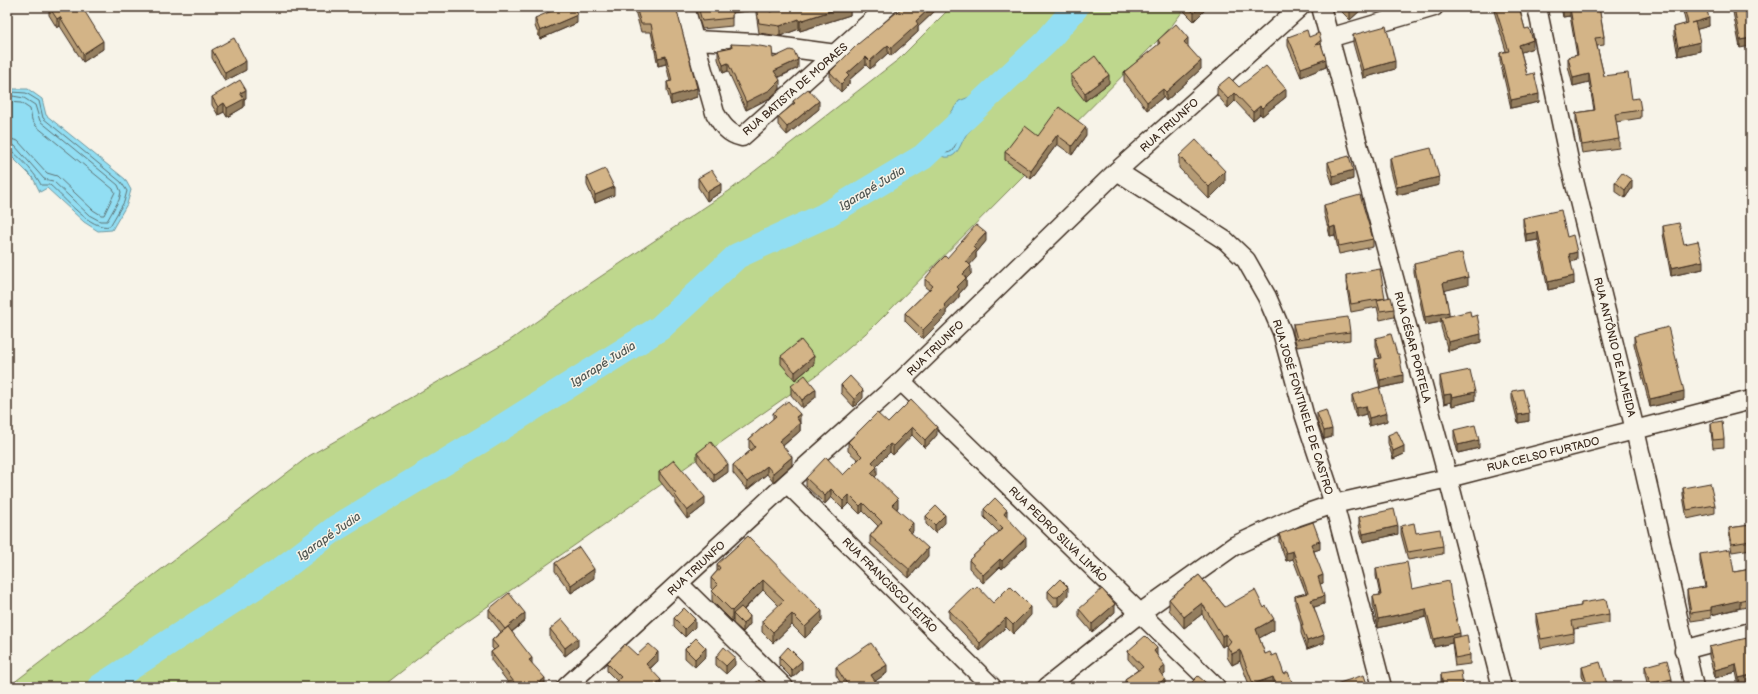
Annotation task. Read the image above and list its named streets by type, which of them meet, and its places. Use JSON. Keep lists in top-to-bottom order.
{
  "streets": {
    "street": [
      "RUA BATISTA DE MORAES",
      "RUA TRIUNFO",
      "RUA CÉSAR PORTELA",
      "RUA ANTÔNIO DE ALMEIDA",
      "RUA JOSÉ FONTINELE DE CASTRO",
      "RUA CELSO FURTADO",
      "RUA PEDRO SILVA LIMÃO",
      "RUA FRANCISCO LEITÃO"
    ]
  },
  "crossings": [
    ["RUA TRIUNFO", "RUA JOSÉ FONTINELE DE CASTRO"],
    ["RUA TRIUNFO", "RUA PEDRO SILVA LIMÃO"],
    ["RUA TRIUNFO", "RUA FRANCISCO LEITÃO"],
    ["RUA CÉSAR PORTELA", "RUA CELSO FURTADO"],
    ["RUA ANTÔNIO DE ALMEIDA", "RUA CELSO FURTADO"],
    ["RUA JOSÉ FONTINELE DE CASTRO", "RUA CELSO FURTADO"],
    ["RUA CELSO FURTADO", "RUA PEDRO SILVA LIMÃO"]
  ],
  "water": ["Igarapé Judia"]
}
